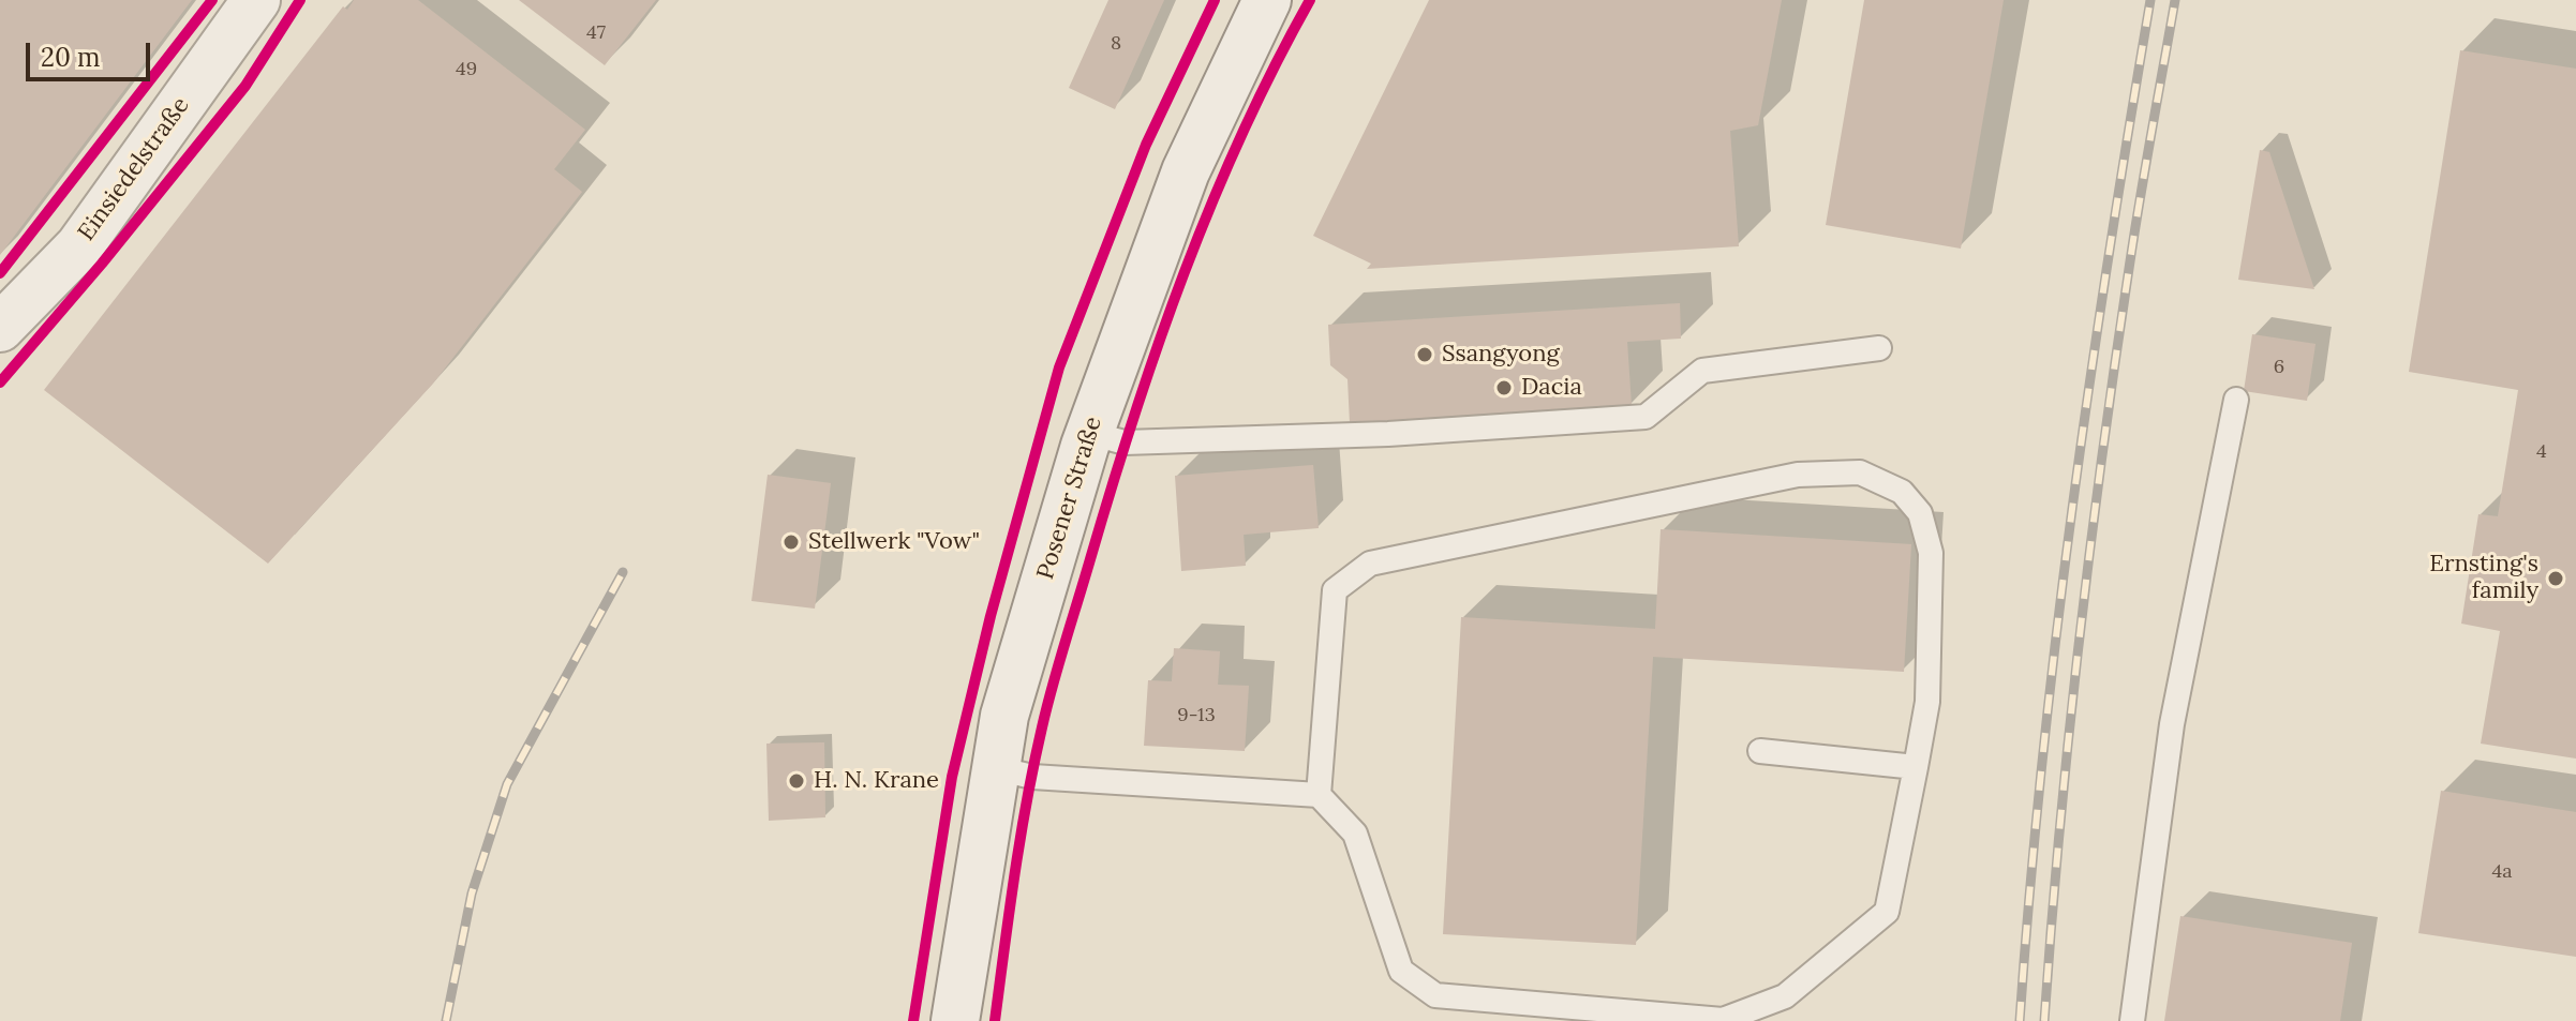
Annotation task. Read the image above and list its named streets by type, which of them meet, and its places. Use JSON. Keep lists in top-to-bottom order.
{
  "streets": {
    "street": ["Einsiedelstraße", "Posener Straße"]
  },
  "places": [
    "Ssangyong",
    "Dacia",
    "Stellwerk \"Vow\"",
    "Ernsting's family",
    "H. N. Krane"
  ],
  "house_numbers": [
    "47",
    "8",
    "49",
    "6",
    "4",
    "9-13",
    "4a"
  ],
  "scale_bar": "20 m"
}
